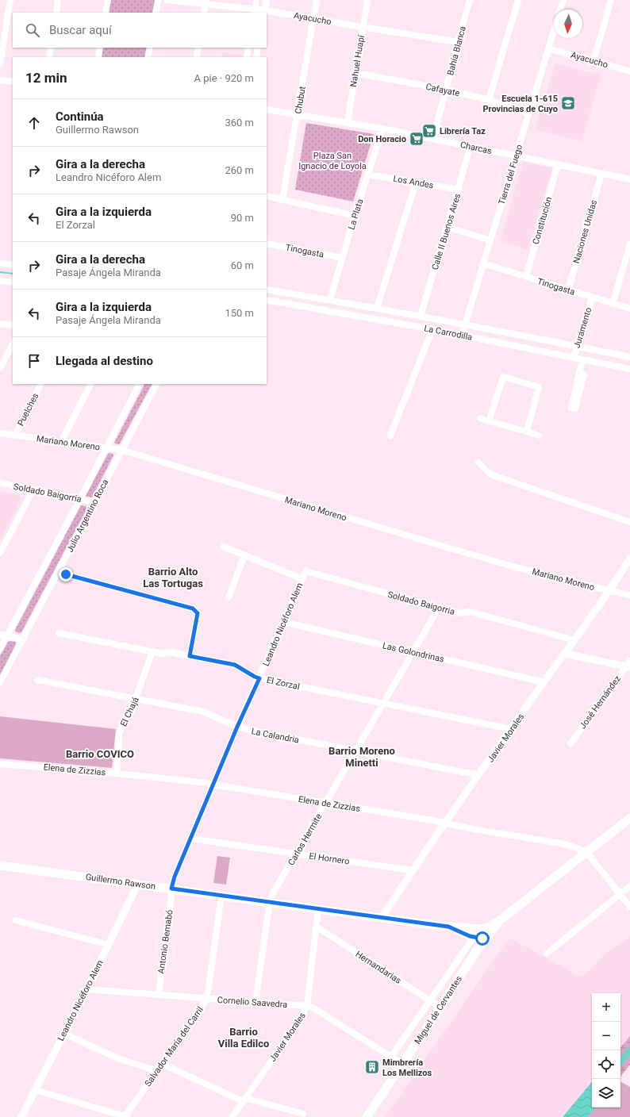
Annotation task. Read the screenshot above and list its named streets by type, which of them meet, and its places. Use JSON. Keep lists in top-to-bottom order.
{
  "streets": {
    "main road": ["Guillermo Rawson", "Miguel de Cervantes"],
    "street": [
      "Ayacucho",
      "Bahía Blanca",
      "Nahuel Huapí",
      "Cafayate",
      "Chubut",
      "Charcas",
      "Tierra del Fuego",
      "Los Andes",
      "La Plata",
      "Constitución",
      "Calle II Buenos Aires",
      "Naciones Unidas",
      "Tinogasta",
      "Juramento",
      "La Carrodilla",
      "Puelches",
      "Mariano Moreno",
      "Soldado Baigorria",
      "Julio Argentino Roca",
      "Leandro Nicéforo Alem",
      "Las Golondrinas",
      "El Zorzal",
      "José Hernández",
      "El Chajá",
      "La Calandria",
      "Javier Morales",
      "Elena de Zizzias",
      "Carlos Hermite",
      "El Hornero",
      "Antonio Bemabó",
      "Hernandarias",
      "Cornelio Saavedra",
      "Salvador María del Carril"
    ]
  },
  "crossings": [
    ["Ayacucho", "Bahía Blanca"],
    ["Ayacucho", "Nahuel Huapí"],
    ["Ayacucho", "Chubut"],
    ["Ayacucho", "Tierra del Fuego"],
    ["Bahía Blanca", "Cafayate"],
    ["Bahía Blanca", "Charcas"],
    ["Nahuel Huapí", "Cafayate"],
    ["Nahuel Huapí", "Charcas"],
    ["Cafayate", "Tierra del Fuego"],
    ["Chubut", "Charcas"],
    ["Charcas", "Tierra del Fuego"],
    ["Charcas", "La Plata"],
    ["Charcas", "Constitución"],
    ["Charcas", "Calle II Buenos Aires"],
    ["Charcas", "Naciones Unidas"],
    ["Tierra del Fuego", "Tinogasta"],
    ["Tierra del Fuego", "La Carrodilla"],
    ["Los Andes", "La Plata"],
    ["Los Andes", "Calle II Buenos Aires"],
    ["La Plata", "Tinogasta"],
    ["La Plata", "La Carrodilla"],
    ["Constitución", "Tinogasta"],
    ["Calle II Buenos Aires", "La Carrodilla"],
    ["Naciones Unidas", "Tinogasta"],
    ["Tinogasta", "Juramento"],
    ["Juramento", "La Carrodilla"],
    ["Puelches", "Mariano Moreno"],
    ["Mariano Moreno", "Julio Argentino Roca"],
    ["Mariano Moreno", "Javier Morales"],
    ["Soldado Baigorria", "Julio Argentino Roca"],
    ["Soldado Baigorria", "Leandro Nicéforo Alem"],
    ["Soldado Baigorria", "Javier Morales"],
    ["Soldado Baigorria", "Carlos Hermite"],
    ["Leandro Nicéforo Alem", "Las Golondrinas"],
    ["Leandro Nicéforo Alem", "El Zorzal"],
    ["Leandro Nicéforo Alem", "La Calandria"],
    ["Leandro Nicéforo Alem", "Elena de Zizzias"],
    ["Leandro Nicéforo Alem", "El Hornero"],
    ["Leandro Nicéforo Alem", "Guillermo Rawson"],
    ["Leandro Nicéforo Alem", "Antonio Bemabó"],
    ["Leandro Nicéforo Alem", "Cornelio Saavedra"],
    ["Las Golondrinas", "Javier Morales"],
    ["Las Golondrinas", "Carlos Hermite"],
    ["El Zorzal", "El Chajá"],
    ["El Zorzal", "Javier Morales"],
    ["El Zorzal", "Carlos Hermite"],
    ["El Chajá", "La Calandria"],
    ["El Chajá", "Elena de Zizzias"],
    ["La Calandria", "Javier Morales"],
    ["La Calandria", "Carlos Hermite"],
    ["Javier Morales", "Elena de Zizzias"],
    ["Javier Morales", "El Hornero"],
    ["Javier Morales", "Guillermo Rawson"],
    ["Javier Morales", "Hernandarias"],
    ["Javier Morales", "Cornelio Saavedra"],
    ["Elena de Zizzias", "Carlos Hermite"],
    ["Elena de Zizzias", "Miguel de Cervantes"],
    ["Carlos Hermite", "El Hornero"],
    ["Carlos Hermite", "Guillermo Rawson"],
    ["Carlos Hermite", "Cornelio Saavedra"],
    ["Guillermo Rawson", "Antonio Bemabó"],
    ["Guillermo Rawson", "Miguel de Cervantes"],
    ["Guillermo Rawson", "Salvador María del Carril"],
    ["Antonio Bemabó", "Cornelio Saavedra"],
    ["Hernandarias", "Miguel de Cervantes"],
    ["Cornelio Saavedra", "Miguel de Cervantes"],
    ["Cornelio Saavedra", "Salvador María del Carril"]
  ],
  "districts": [
    "Barrio Alto Las Tortugas",
    "Barrio Moreno Minetti",
    "Barrio COVICO",
    "Barrio Villa Edilco"
  ],
  "parks": ["Plaza San Ignacio de Loyola"],
  "places": {
    "school or university": ["Escuela 1-615 Provincias de Cuyo"],
    "supermarket": ["Librería Taz", "Don Horacio"],
    "building": ["Mimbrería Los Mellizos"]
  },
  "north": "bottom",
  "page": {
    "search": "Buscar aquí",
    "heading": ["12 min", "A pie · 920 m"],
    "list": [
      ["Continúa", "Guillermo Rawson", "360 m"],
      ["Gira a la derecha", "Leandro Nicéforo Alem", "260 m"],
      ["Gira a la izquierda", "El Zorzal", "90 m"],
      ["Gira a la derecha", "Pasaje Ángela Miranda", "60 m"],
      ["Gira a la izquierda", "Pasaje Ángela Miranda", "150 m"],
      "Llegada al destino"
    ],
    "map_buttons": ["+", "−"]
  }
}
